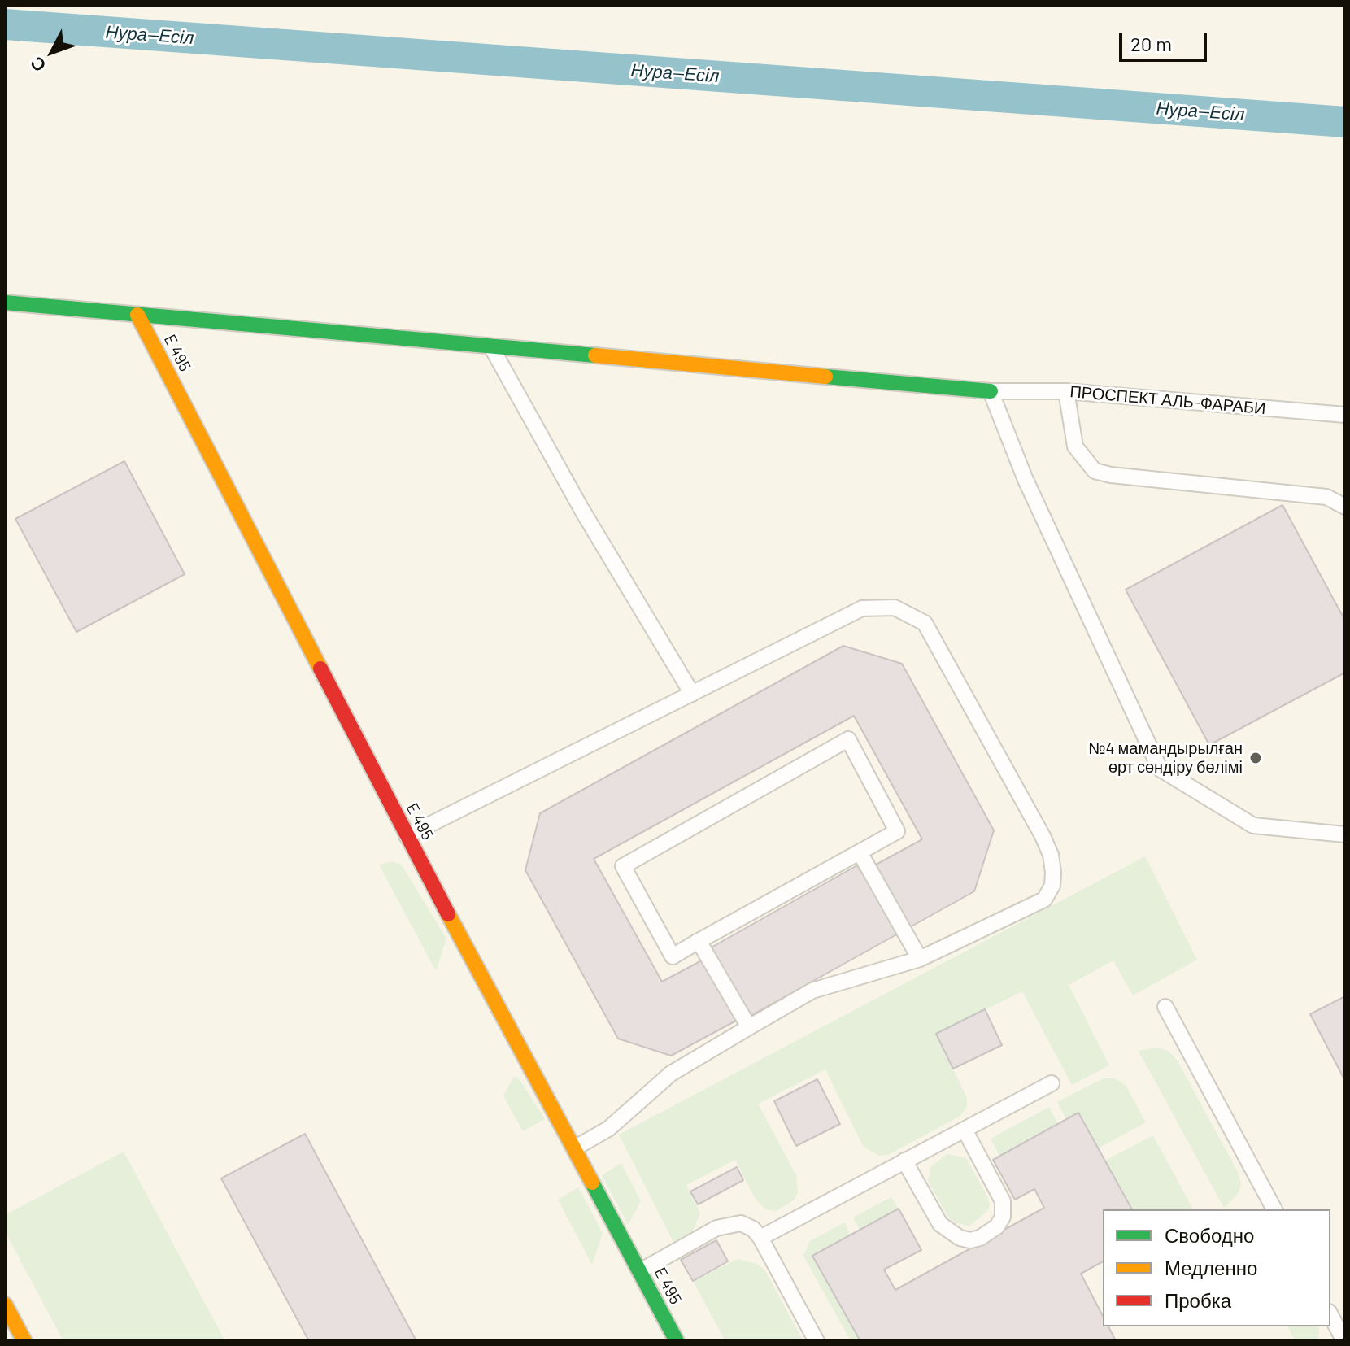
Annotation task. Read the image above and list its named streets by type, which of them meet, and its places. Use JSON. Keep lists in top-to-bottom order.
{
  "streets": {
    "street": ["E 495"],
    "lane": ["ПРОСПЕКТ АЛЬ-ФАРАБИ"]
  },
  "water": ["Нура—Есіл"],
  "places": ["№4 мамандырылған өрт сөндіру бөлімі"],
  "legend": ["Свободно", "Медленно", "Пробка"],
  "scale_bar": "20 m",
  "north": "bottom left"
}
